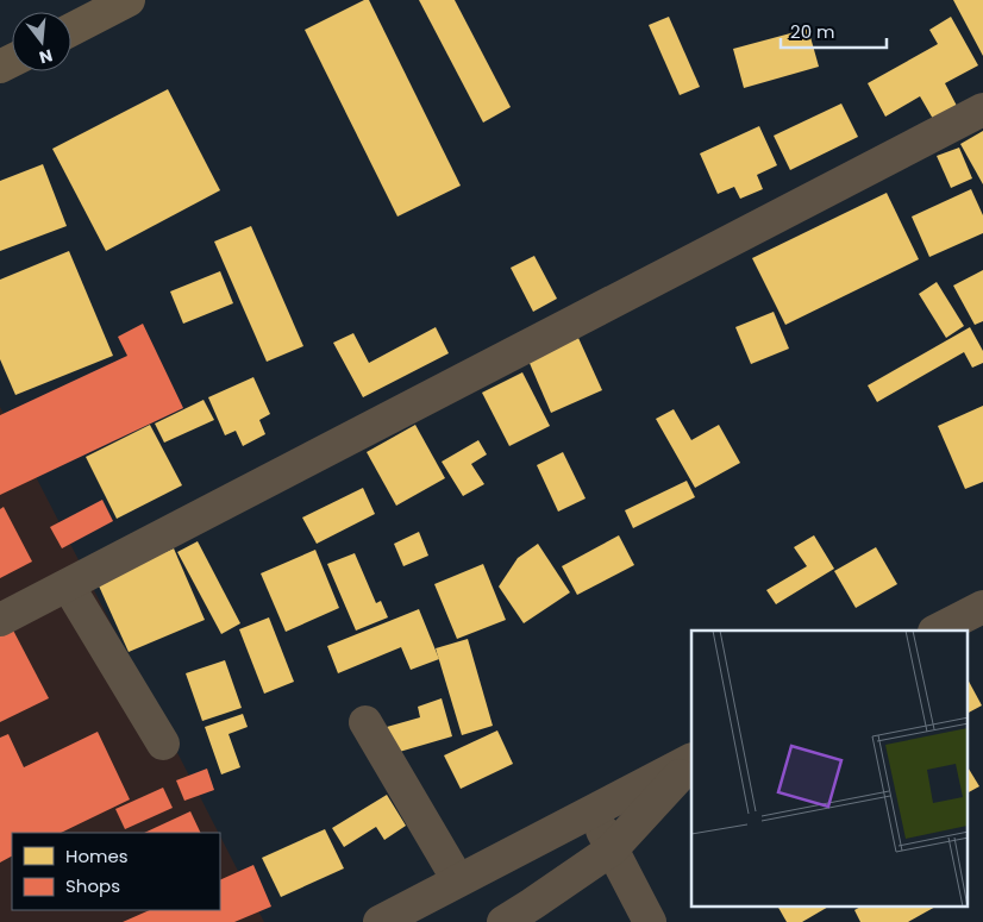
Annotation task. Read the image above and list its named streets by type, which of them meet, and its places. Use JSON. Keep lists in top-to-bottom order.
{
  "legend": ["Homes", "Shops"],
  "scale_bar": "20 m",
  "north": "bottom"
}
